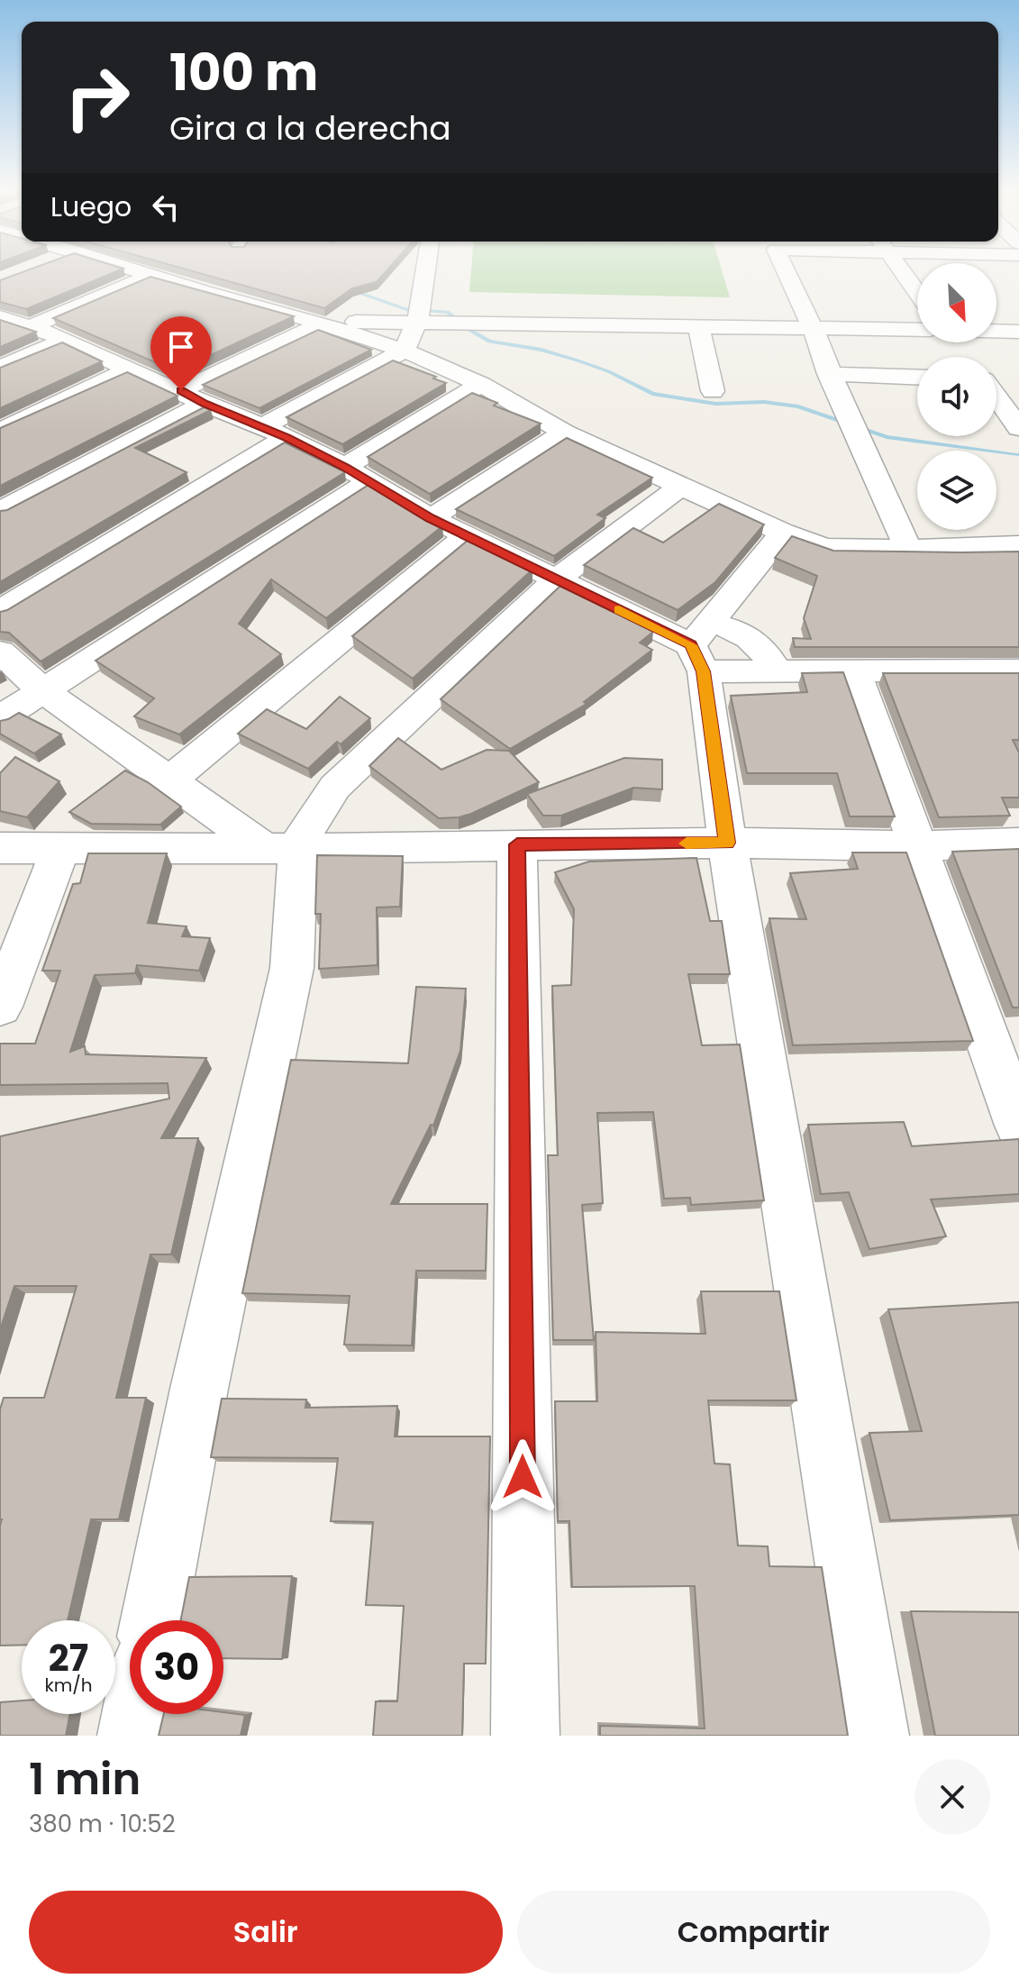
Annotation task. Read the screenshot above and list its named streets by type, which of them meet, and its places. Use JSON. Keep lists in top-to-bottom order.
{
  "north": "bottom right",
  "page": {
    "turn": ["100 m", "Gira a la derecha"],
    "then": "Luego",
    "speed": "27 km/h",
    "limit": "30",
    "heading": ["1 min", "380 m · 10:52"],
    "buttons": ["Salir", "Compartir"]
  }
}
